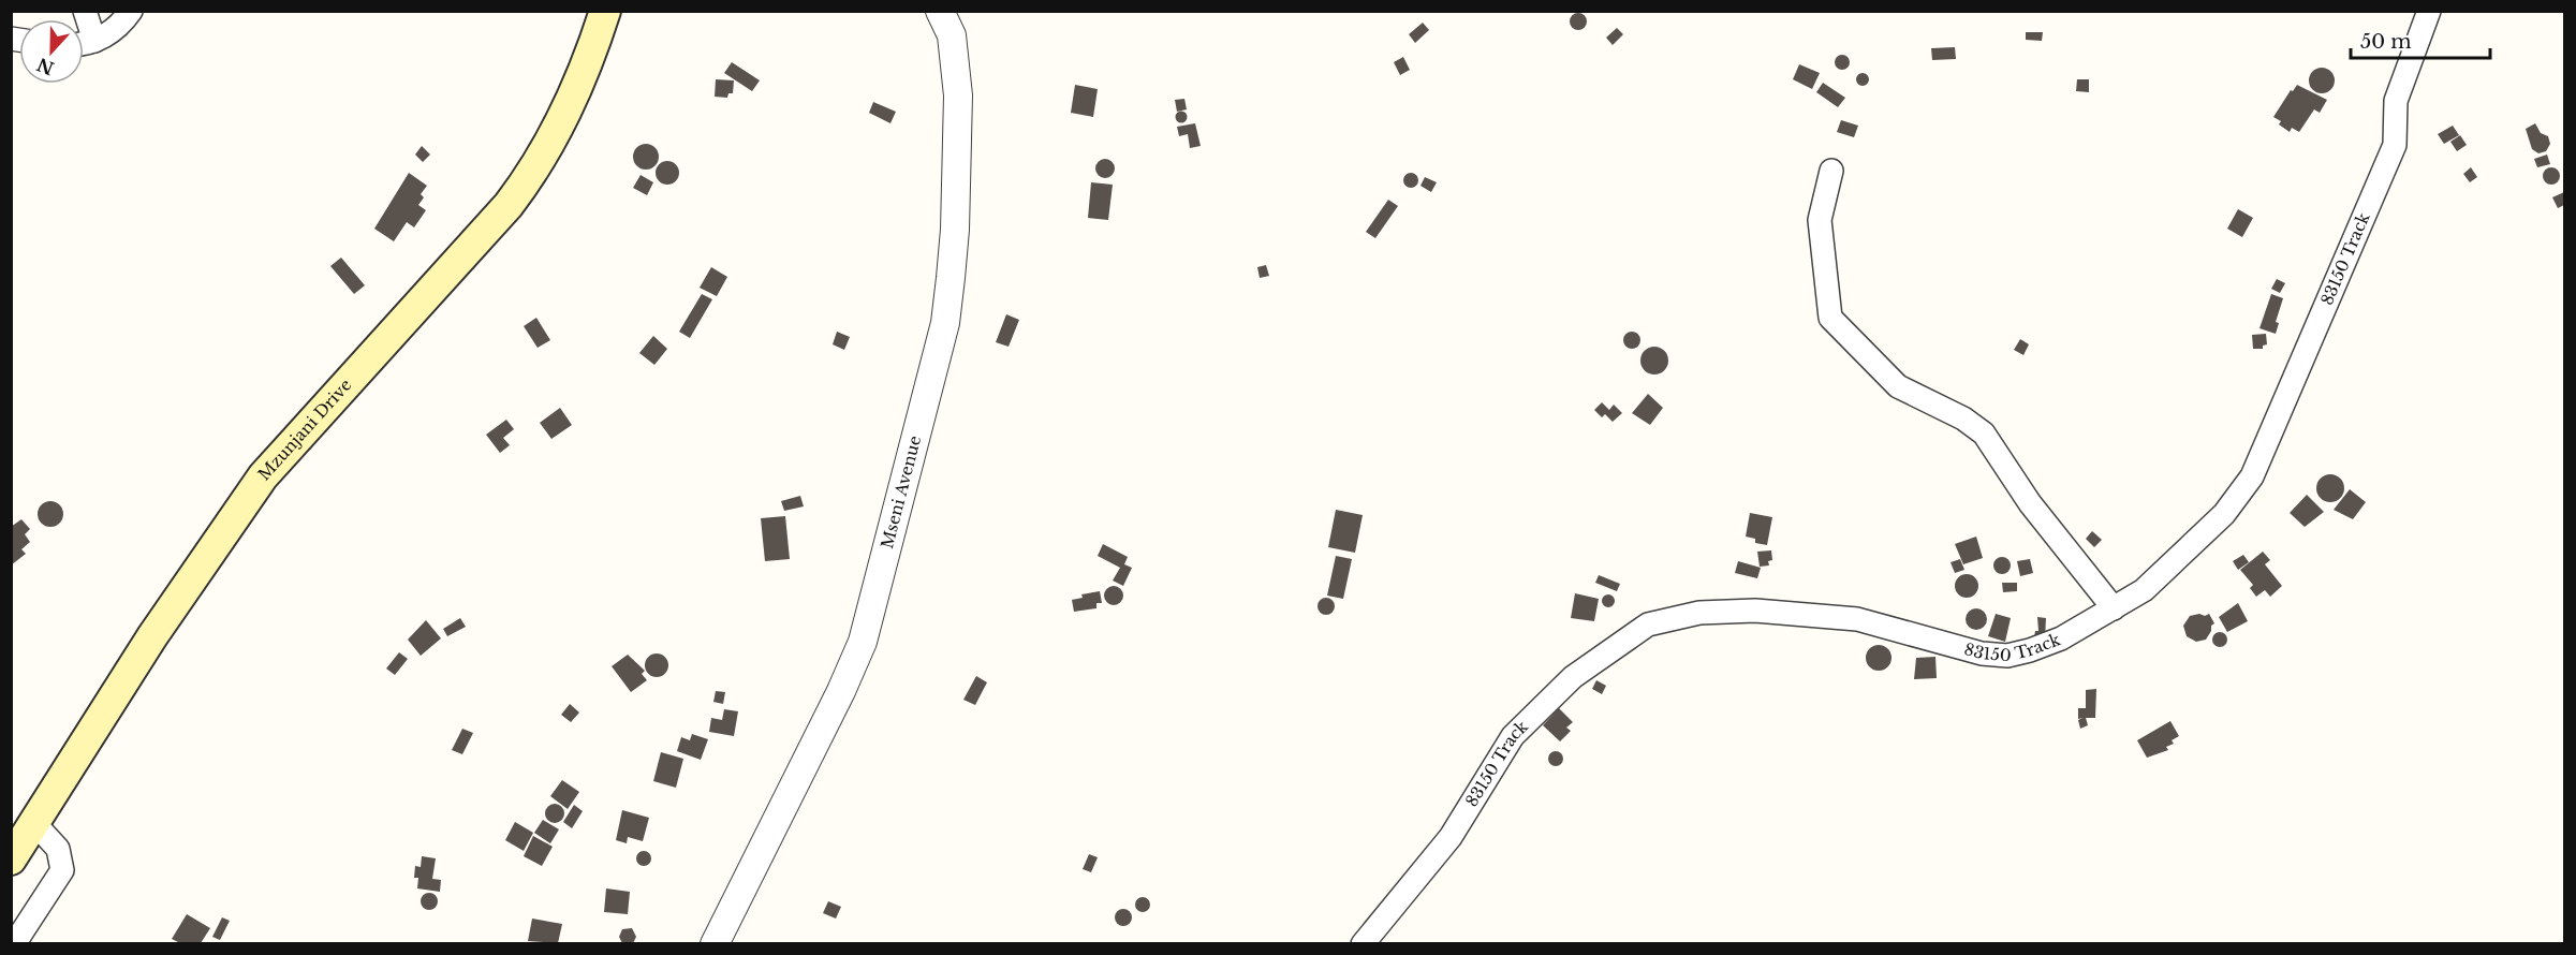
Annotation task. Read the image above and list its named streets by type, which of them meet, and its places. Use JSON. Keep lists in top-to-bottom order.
{
  "streets": {
    "main road": ["Mzunjani Drive"],
    "street": ["83150 Track", "Mseni Avenue"]
  },
  "scale_bar": "50 m",
  "north": "bottom"
}
